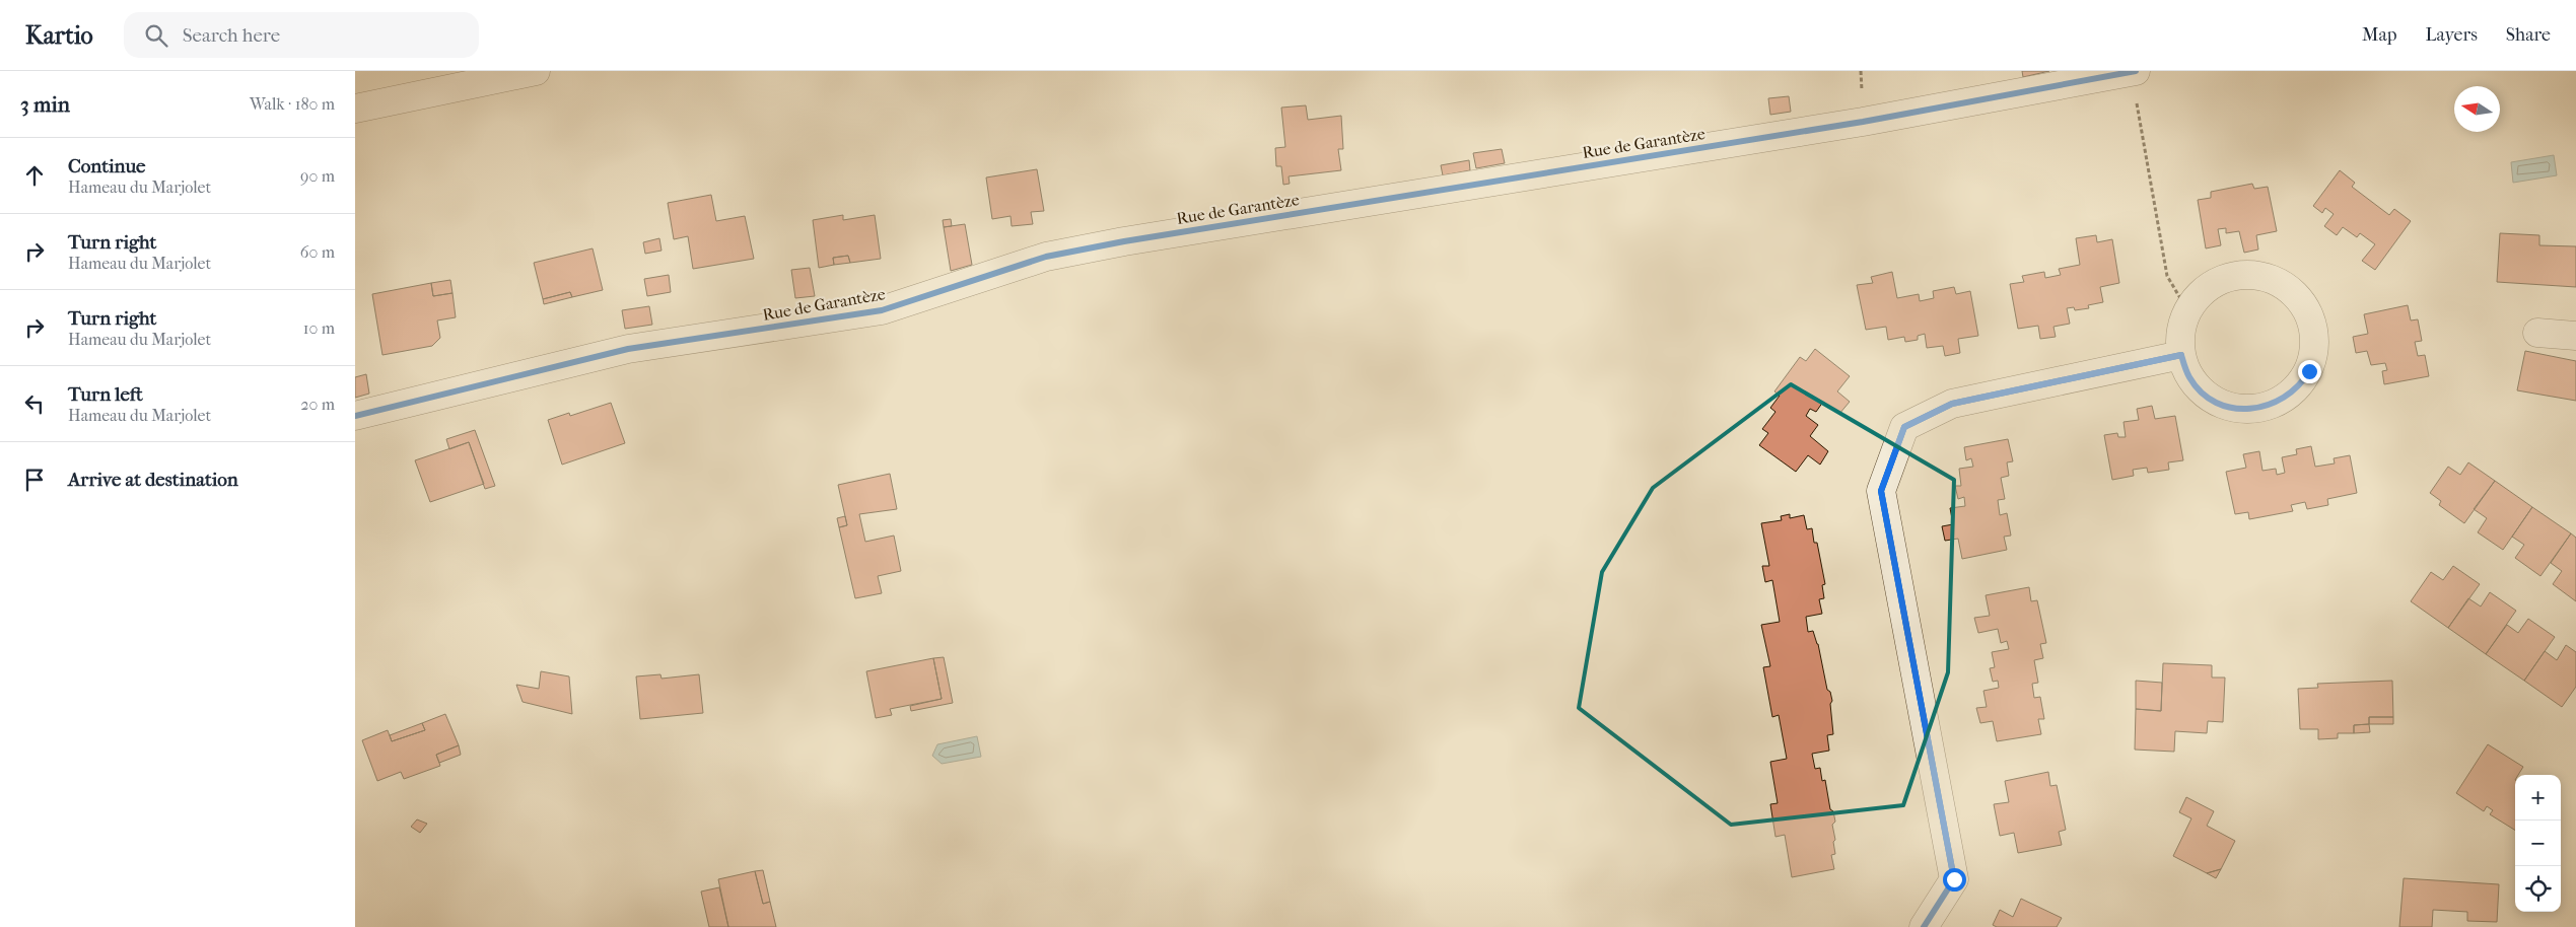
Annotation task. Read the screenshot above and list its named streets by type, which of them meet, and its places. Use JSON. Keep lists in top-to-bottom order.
{
  "streets": {
    "street": ["Rue de Garantèze"]
  },
  "north": "left",
  "page": {
    "header": "Kartio",
    "search": "Search here",
    "nav": ["Map", "Layers", "Share"],
    "heading": ["3 min", "Walk · 180 m"],
    "list": [
      ["Continue", "Hameau du Marjolet", "90 m"],
      ["Turn right", "Hameau du Marjolet", "60 m"],
      ["Turn right", "Hameau du Marjolet", "10 m"],
      ["Turn left", "Hameau du Marjolet", "20 m"],
      "Arrive at destination"
    ],
    "map_buttons": ["+", "−"]
  }
}
